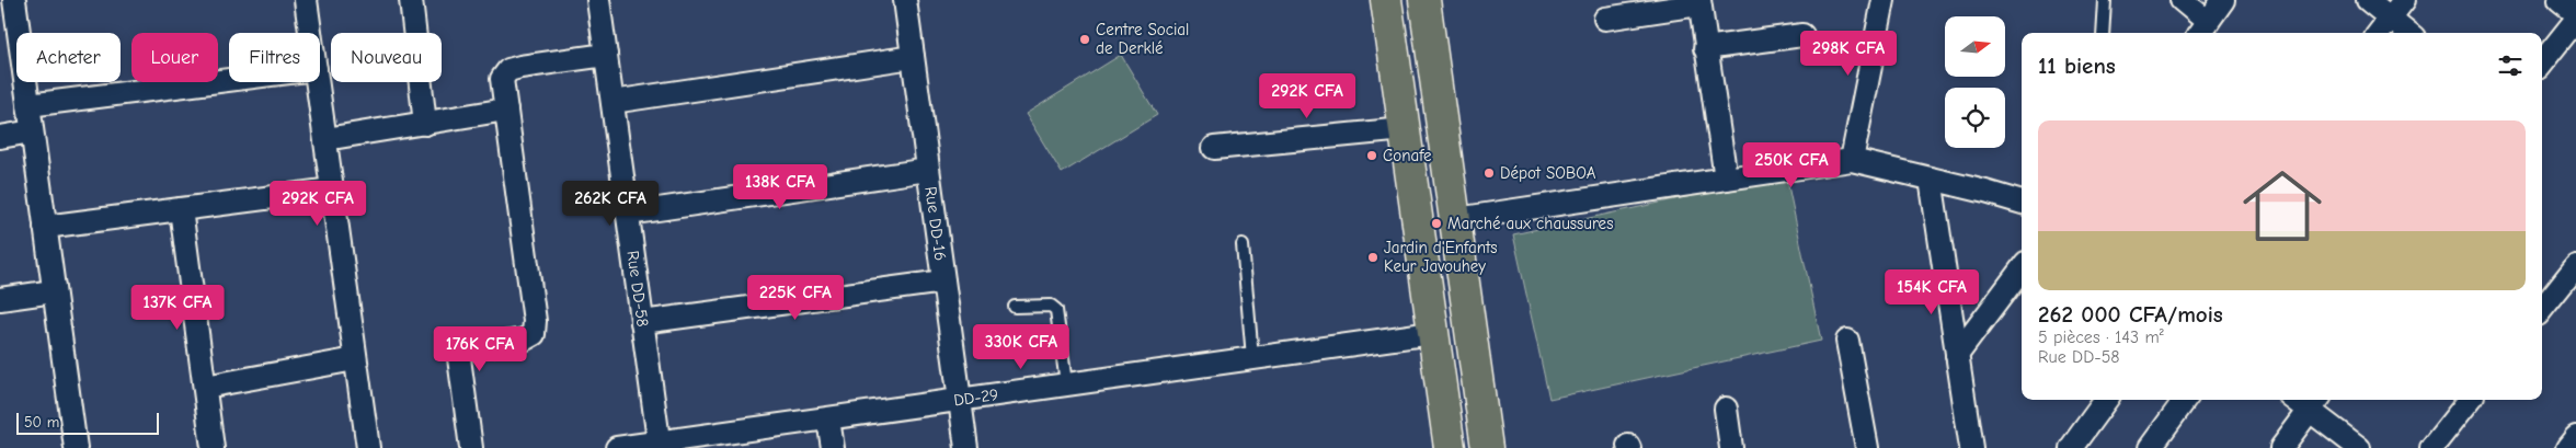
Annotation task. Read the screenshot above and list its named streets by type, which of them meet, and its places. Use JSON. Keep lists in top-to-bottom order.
{
  "streets": {
    "street": ["Rue DD-16", "Rue DD-58", "DD-29"]
  },
  "crossings": [
    ["Rue DD-16", "DD-29"],
    ["Rue DD-58", "DD-29"]
  ],
  "places": [
    "Centre Social de Derklé",
    "Conafe",
    "Dépot SOBOA",
    "Marché aux chaussures",
    "Jardin d'Enfants Keur Javouhey"
  ],
  "scale_bar": "50 m",
  "north": "right",
  "page": {
    "price": [
      "298K CFA",
      "292K CFA",
      "250K CFA",
      "138K CFA",
      "292K CFA",
      "262K CFA",
      "154K CFA",
      "225K CFA",
      "137K CFA",
      "330K CFA",
      "176K CFA"
    ],
    "chip": [
      "Acheter",
      "Louer",
      "Filtres",
      "Nouveau"
    ],
    "heading": "11 biens",
    "list": [
      {
        "name": "262 000 CFA/mois",
        "note": "5 pièces · 143 m² · Rue DD-58"
      }
    ],
    "scale": "50 m"
  }
}
